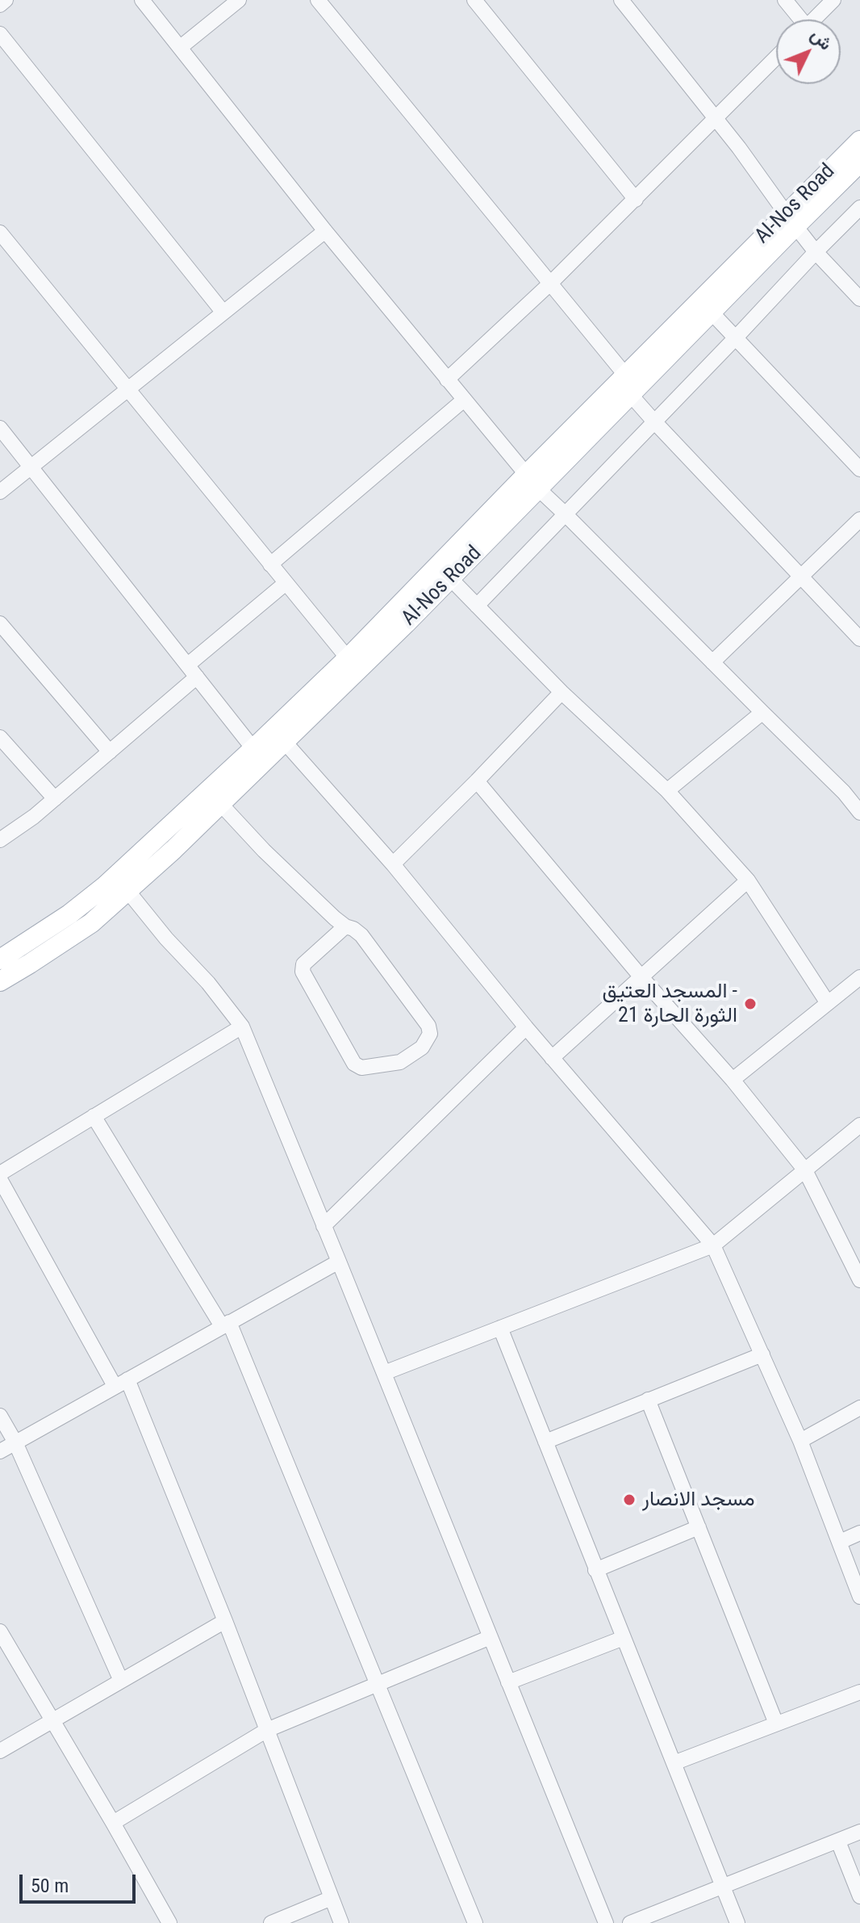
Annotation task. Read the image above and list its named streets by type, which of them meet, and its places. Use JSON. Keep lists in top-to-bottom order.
{
  "streets": {
    "main road": ["Al-Nos Road"]
  },
  "places": ["المسجد العتيق - الثورة الحارة 21", "مسجد الانصار"],
  "scale_bar": "50 m",
  "north": "top right"
}
